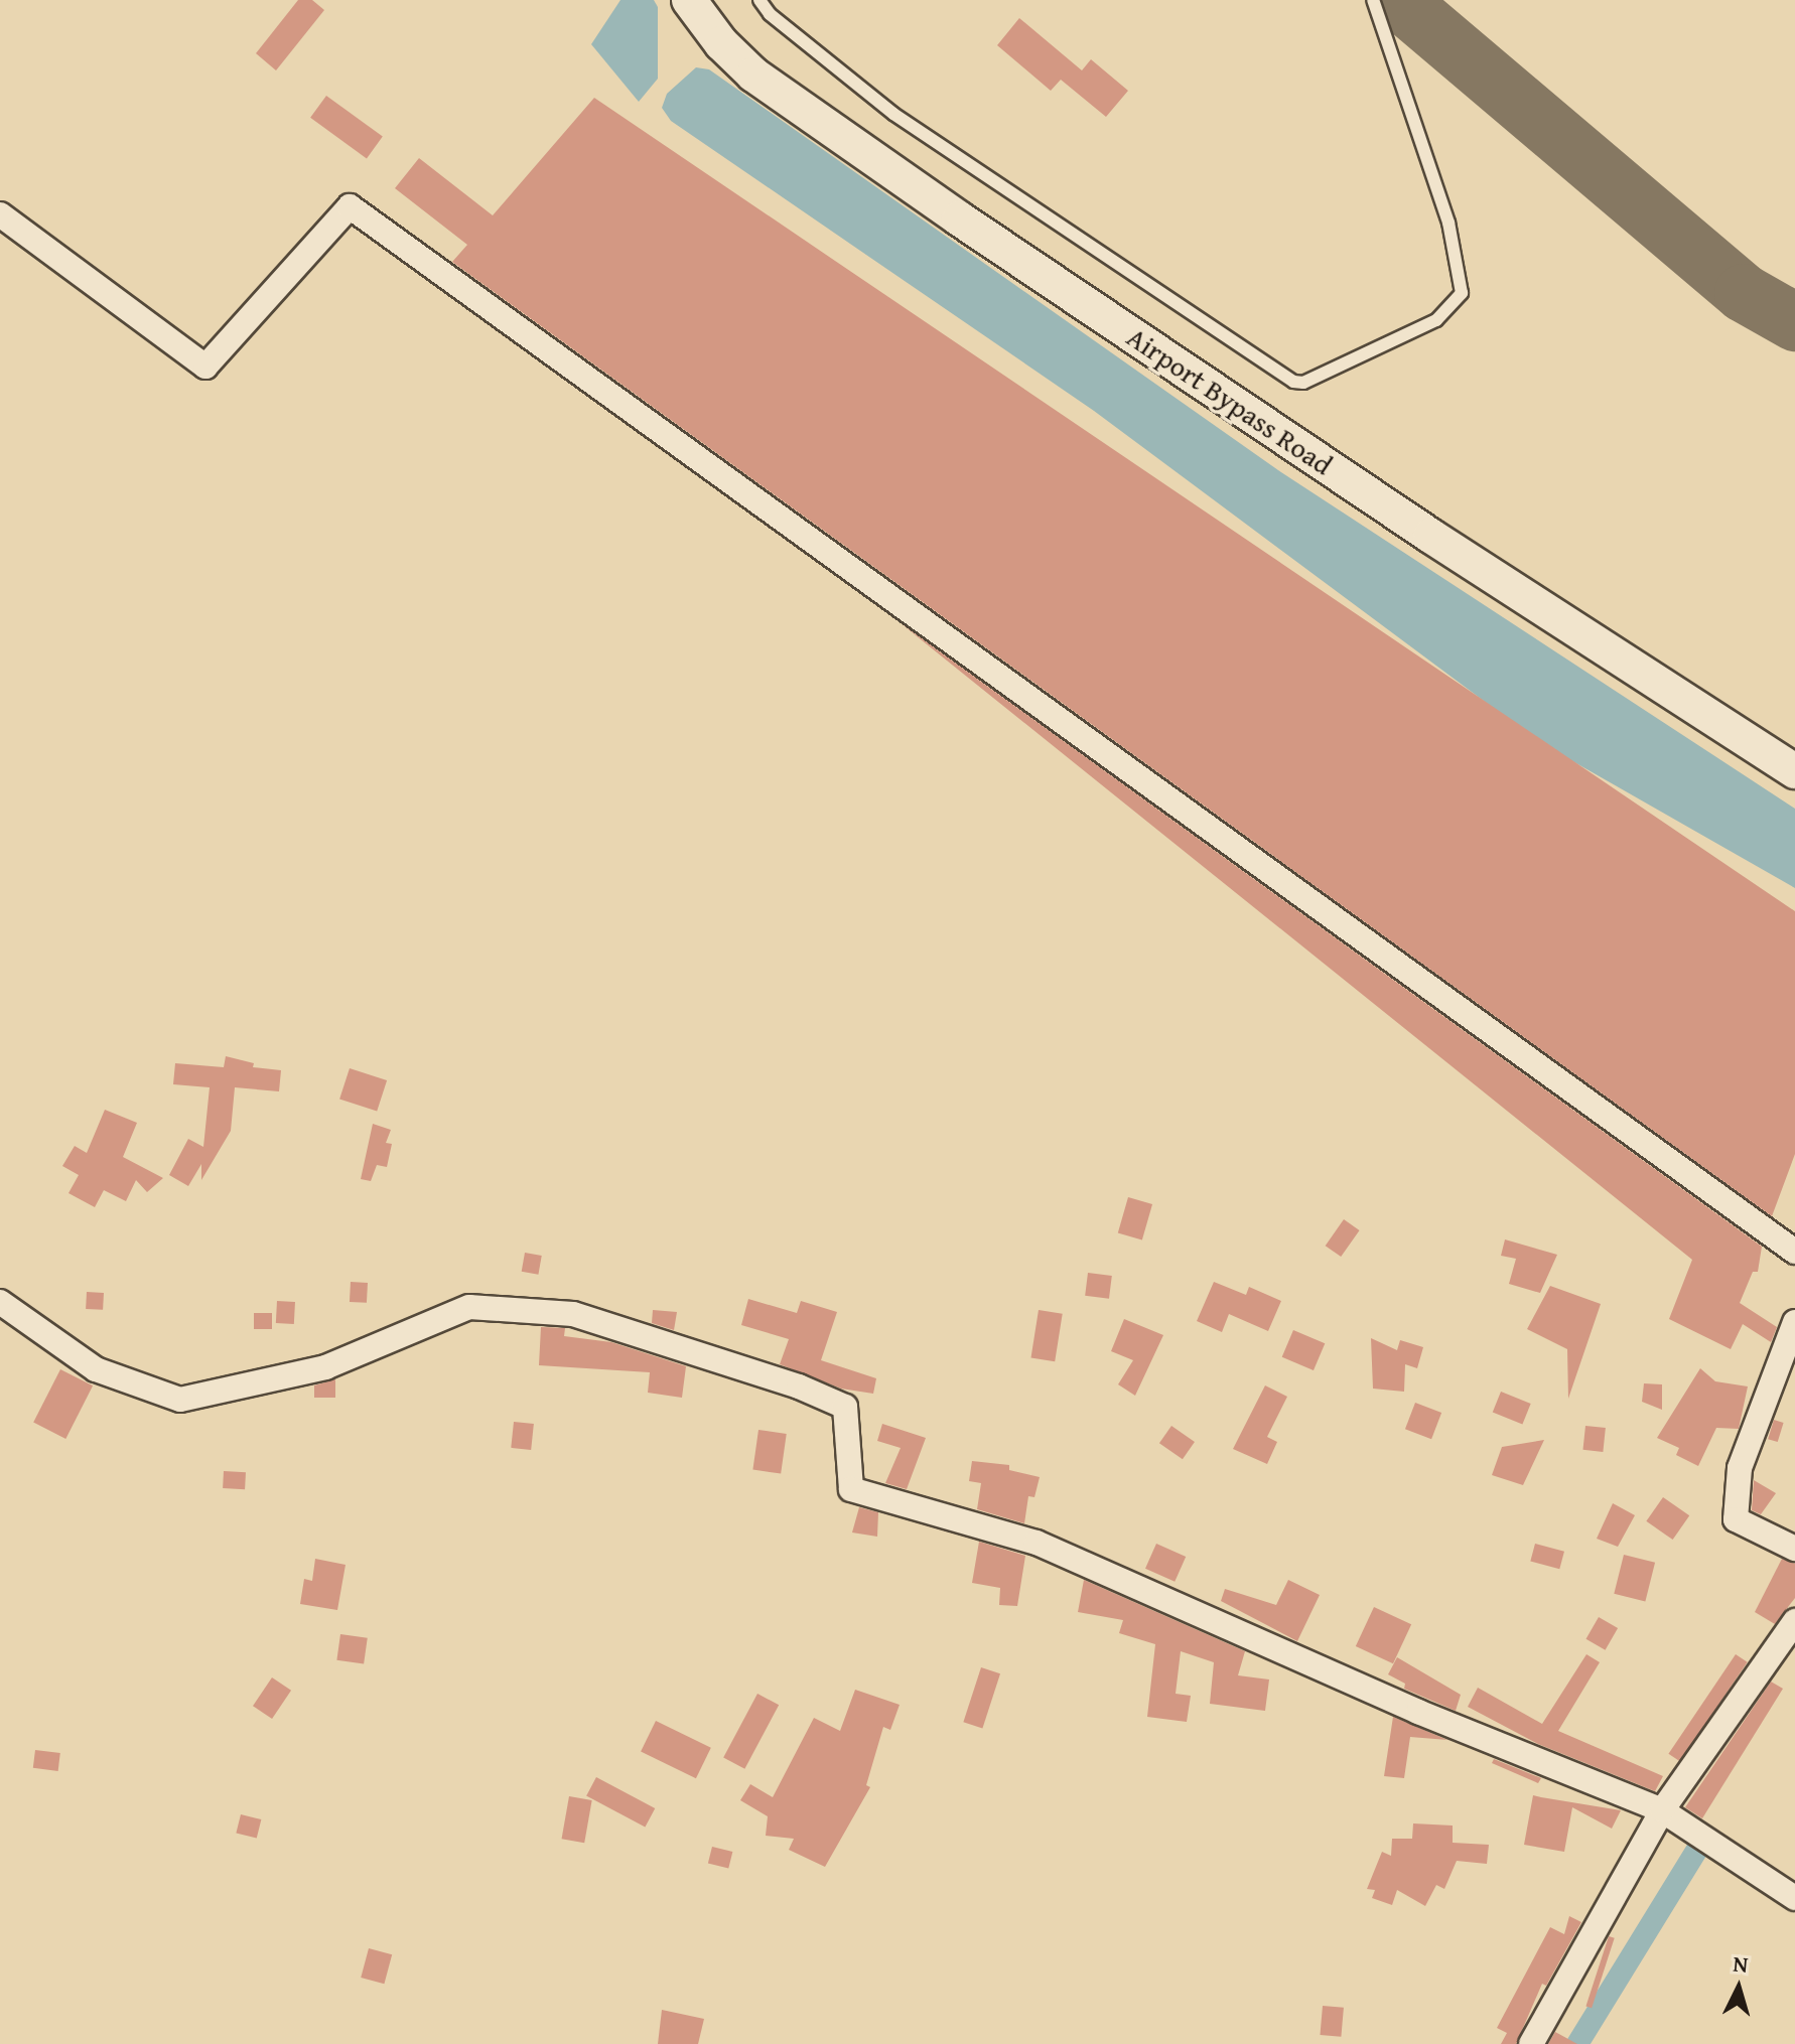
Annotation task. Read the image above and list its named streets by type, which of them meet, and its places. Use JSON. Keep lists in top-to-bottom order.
{
  "streets": {
    "street": ["Airport Bypass Road"]
  },
  "north": "top"
}
